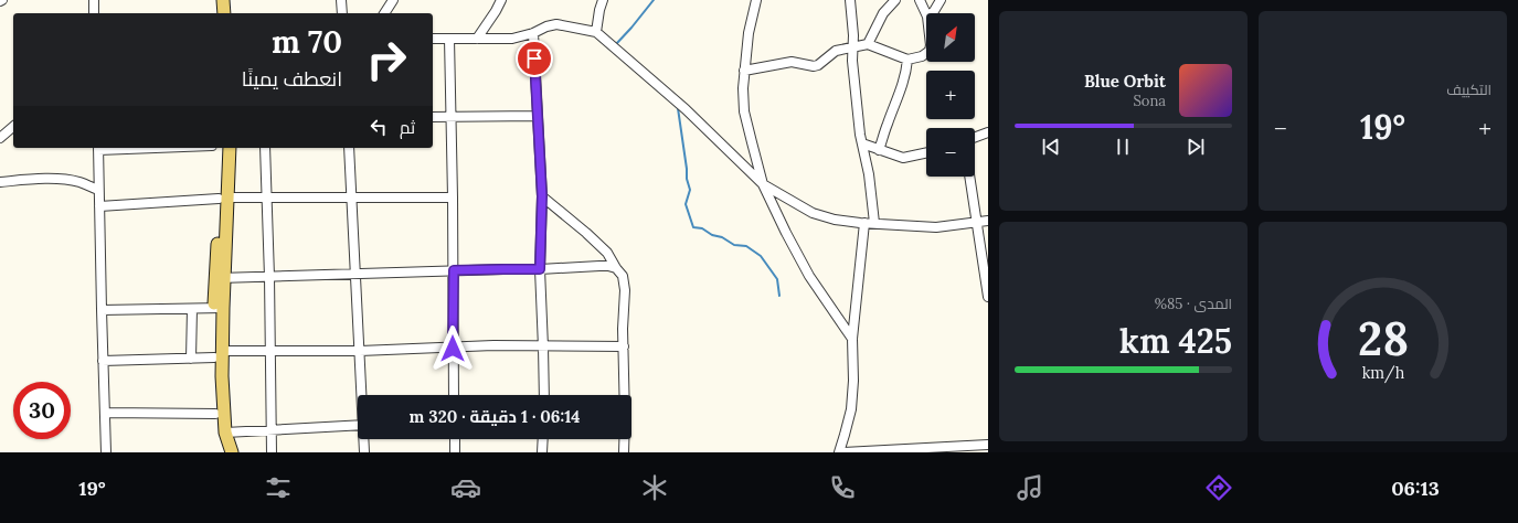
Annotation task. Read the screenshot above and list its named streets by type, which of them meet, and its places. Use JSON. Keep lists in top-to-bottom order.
{
  "north": "top right",
  "page": {
    "tile": [
      "التكييف",
      ["المدى · 85%", "425 km"]
    ],
    "map_buttons": ["+", "−"],
    "turn": ["70 m", "انعطف يمينًا"],
    "song": ["Blue Orbit", "Sona"],
    "then": "ثم",
    "heat": ["−", "19°", "+"],
    "limit": "30",
    "trip": "06:14 · 1 دقيقة · 320 m",
    "tabs": ["06:13", "19°"],
    "gauge": ["28", "km/h"]
  }
}
